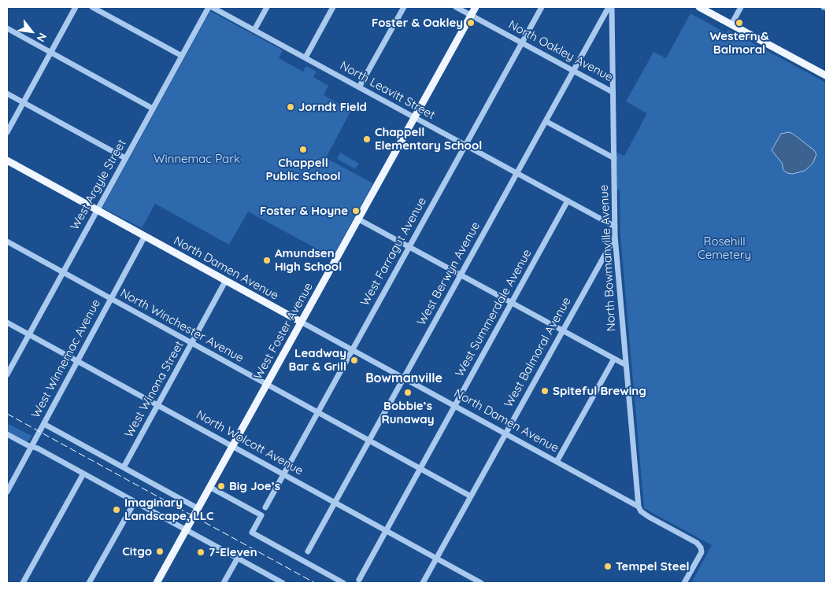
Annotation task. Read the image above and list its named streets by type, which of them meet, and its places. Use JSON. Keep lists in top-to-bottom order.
{
  "streets": {
    "main road": ["North Damen Avenue", "West Foster Avenue"],
    "street": [
      "North Oakley Avenue",
      "North Leavitt Street",
      "West Argyle Street",
      "West Farragut Avenue",
      "North Bowmanville Avenue",
      "West Berwyn Avenue",
      "West Summerdale Avenue",
      "North Winchester Avenue",
      "West Balmoral Avenue",
      "West Winnemac Avenue",
      "West Winona Street",
      "North Wolcott Avenue"
    ]
  },
  "crossings": [
    ["North Oakley Avenue", "West Farragut Avenue"],
    ["North Oakley Avenue", "North Bowmanville Avenue"],
    ["North Oakley Avenue", "West Berwyn Avenue"],
    ["North Oakley Avenue", "West Foster Avenue"],
    ["North Leavitt Street", "West Argyle Street"],
    ["North Leavitt Street", "West Farragut Avenue"],
    ["North Leavitt Street", "North Bowmanville Avenue"],
    ["North Leavitt Street", "West Berwyn Avenue"],
    ["North Leavitt Street", "West Summerdale Avenue"],
    ["North Leavitt Street", "West Foster Avenue"],
    ["West Argyle Street", "North Damen Avenue"],
    ["West Argyle Street", "North Winchester Avenue"],
    ["West Argyle Street", "North Wolcott Avenue"],
    ["West Farragut Avenue", "North Damen Avenue"],
    ["West Farragut Avenue", "North Winchester Avenue"],
    ["West Farragut Avenue", "North Wolcott Avenue"],
    ["North Bowmanville Avenue", "North Damen Avenue"],
    ["North Bowmanville Avenue", "West Berwyn Avenue"],
    ["North Bowmanville Avenue", "West Balmoral Avenue"],
    ["North Damen Avenue", "West Berwyn Avenue"],
    ["North Damen Avenue", "West Summerdale Avenue"],
    ["North Damen Avenue", "West Foster Avenue"],
    ["North Damen Avenue", "West Balmoral Avenue"],
    ["North Damen Avenue", "West Winnemac Avenue"],
    ["North Damen Avenue", "West Winona Street"],
    ["West Berwyn Avenue", "North Winchester Avenue"],
    ["West Berwyn Avenue", "North Wolcott Avenue"],
    ["West Summerdale Avenue", "North Winchester Avenue"],
    ["West Summerdale Avenue", "North Wolcott Avenue"],
    ["North Winchester Avenue", "West Foster Avenue"],
    ["North Winchester Avenue", "West Balmoral Avenue"],
    ["North Winchester Avenue", "West Winnemac Avenue"],
    ["North Winchester Avenue", "West Winona Street"],
    ["West Foster Avenue", "North Wolcott Avenue"],
    ["West Balmoral Avenue", "North Wolcott Avenue"],
    ["West Winnemac Avenue", "North Wolcott Avenue"],
    ["West Winona Street", "North Wolcott Avenue"]
  ],
  "districts": ["Bowmanville"],
  "parks": ["Winnemac Park", "Rosehill Cemetery"],
  "places": [
    "Foster & Oakley",
    "Western & Balmoral",
    "Jorndt Field",
    "Chappell Elementary School",
    "Chappell Public School",
    "Foster & Hoyne",
    "Amundsen High School",
    "Leadway Bar & Grill",
    "Spiteful Brewing",
    "Bobbie’s Runaway",
    "Big Joe’s",
    "Imaginary Landscape, LLC",
    "Citgo",
    "7-Eleven",
    "Tempel Steel"
  ],
  "north": "bottom right"
}
